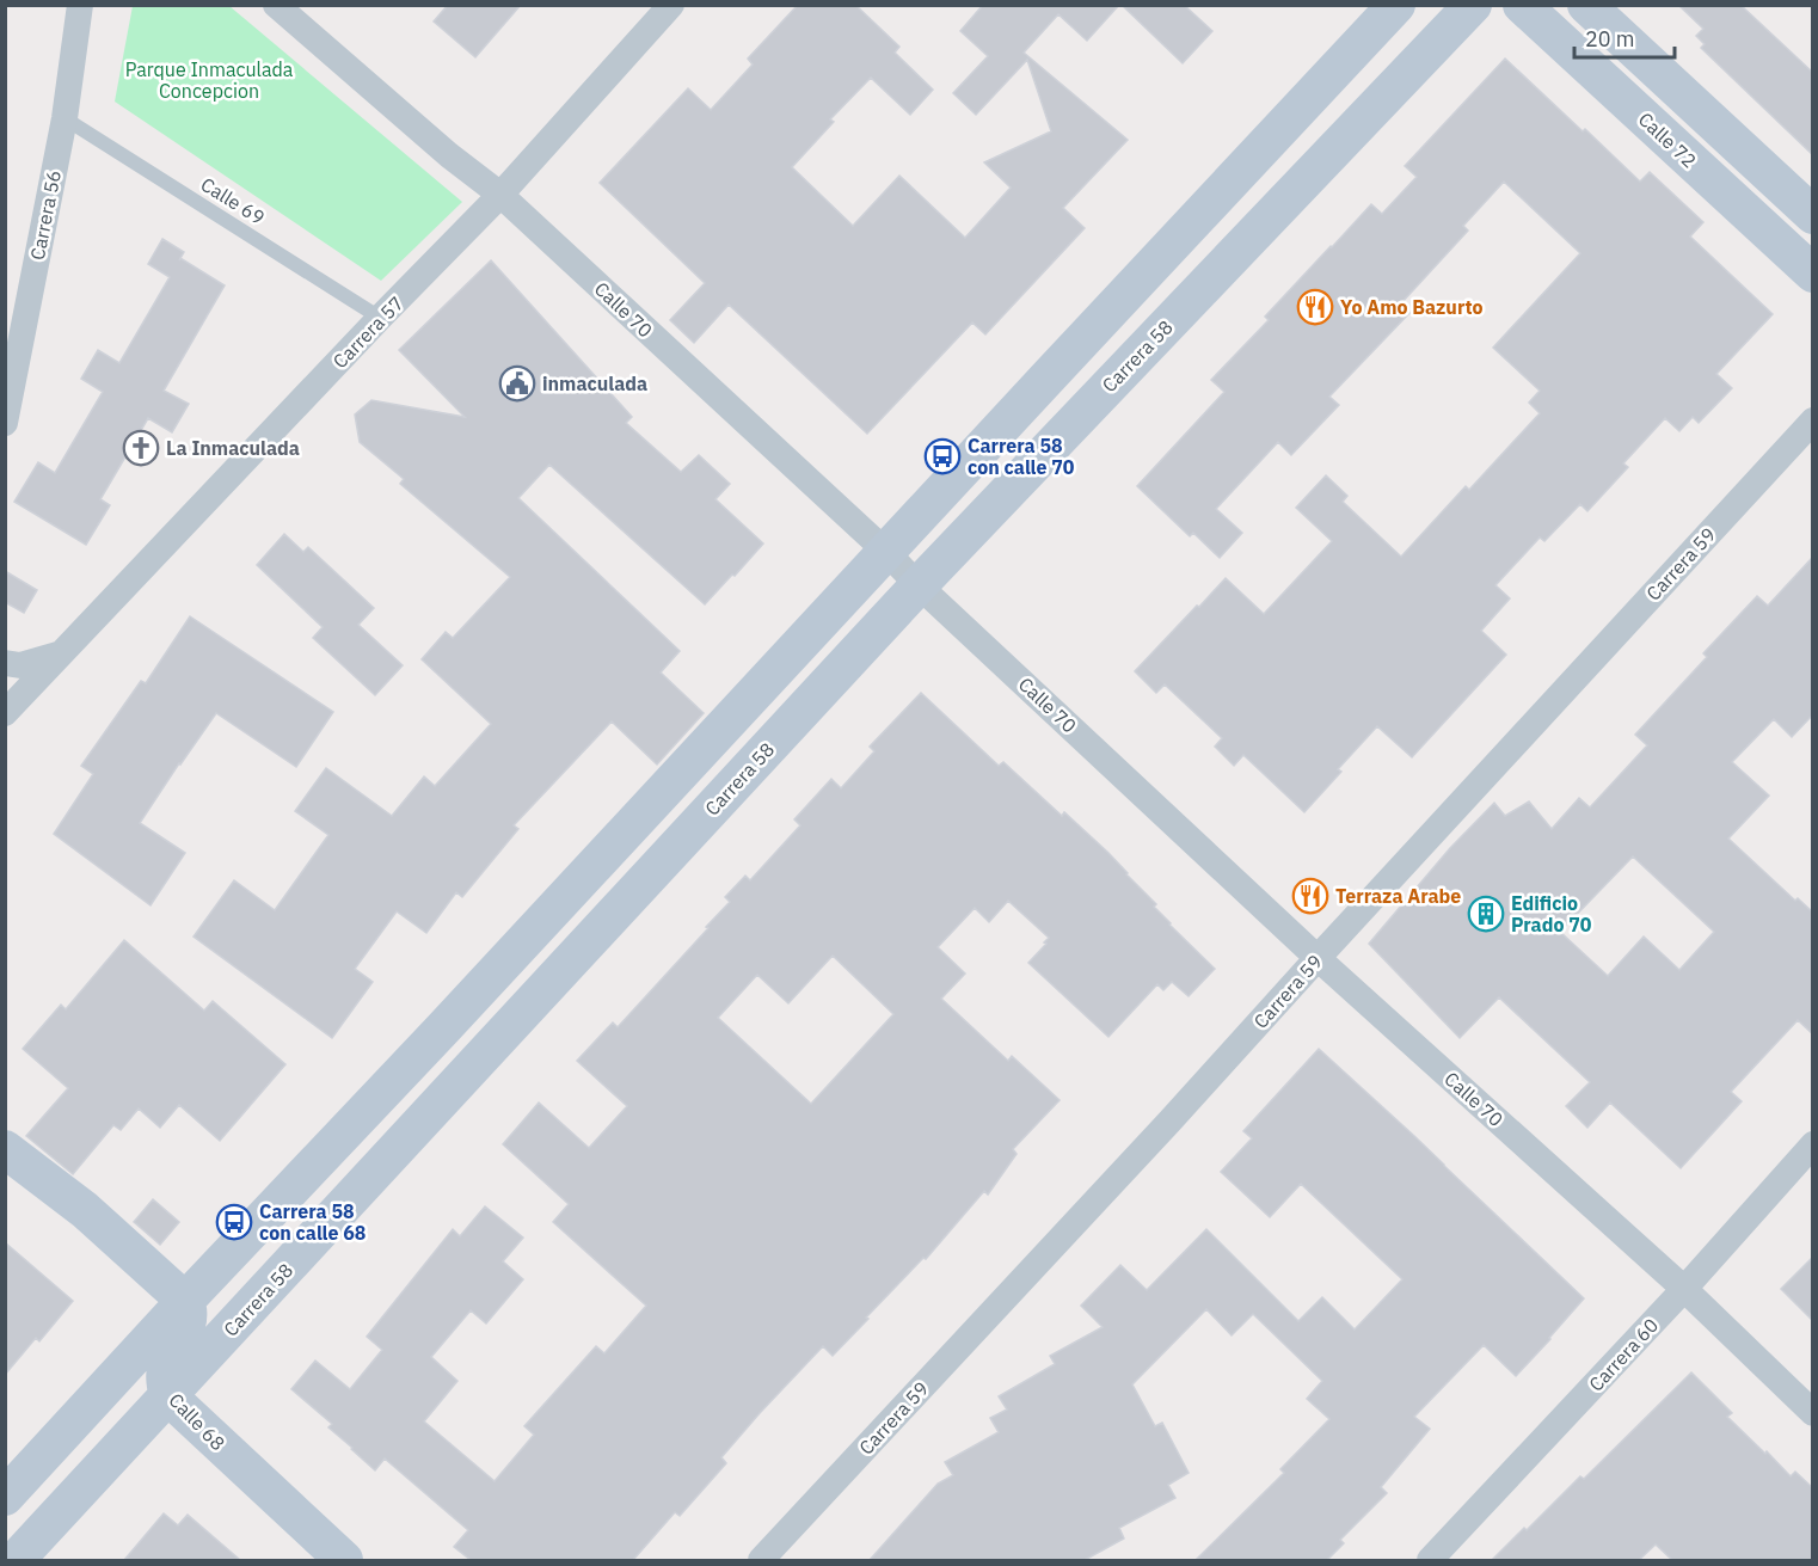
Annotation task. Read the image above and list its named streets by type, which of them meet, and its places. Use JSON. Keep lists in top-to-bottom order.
{
  "streets": {
    "street": [
      "Calle 72",
      "Carrera 56",
      "Calle 70",
      "Carrera 57",
      "Carrera 58",
      "Carrera 59",
      "Carrera 60",
      "Calle 68"
    ],
    "lane": ["Calle 69"]
  },
  "crossings": [
    ["Calle 69", "Carrera 56"],
    ["Calle 69", "Carrera 57"],
    ["Calle 70", "Carrera 57"],
    ["Calle 70", "Carrera 58"],
    ["Calle 70", "Carrera 59"],
    ["Calle 70", "Carrera 60"],
    ["Carrera 58", "Calle 68"]
  ],
  "parks": ["Parque Inmaculada Concepcion"],
  "places": {
    "restaurant": ["Yo Amo Bazurto", "Terraza Arabe"],
    "public building": ["inmaculada"],
    "church": ["La Inmaculada"],
    "bus stop": ["Carrera 58 con calle 70", "Carrera 58 con calle 68"],
    "building": ["Edificio Prado 70"]
  },
  "scale_bar": "20 m"
}
